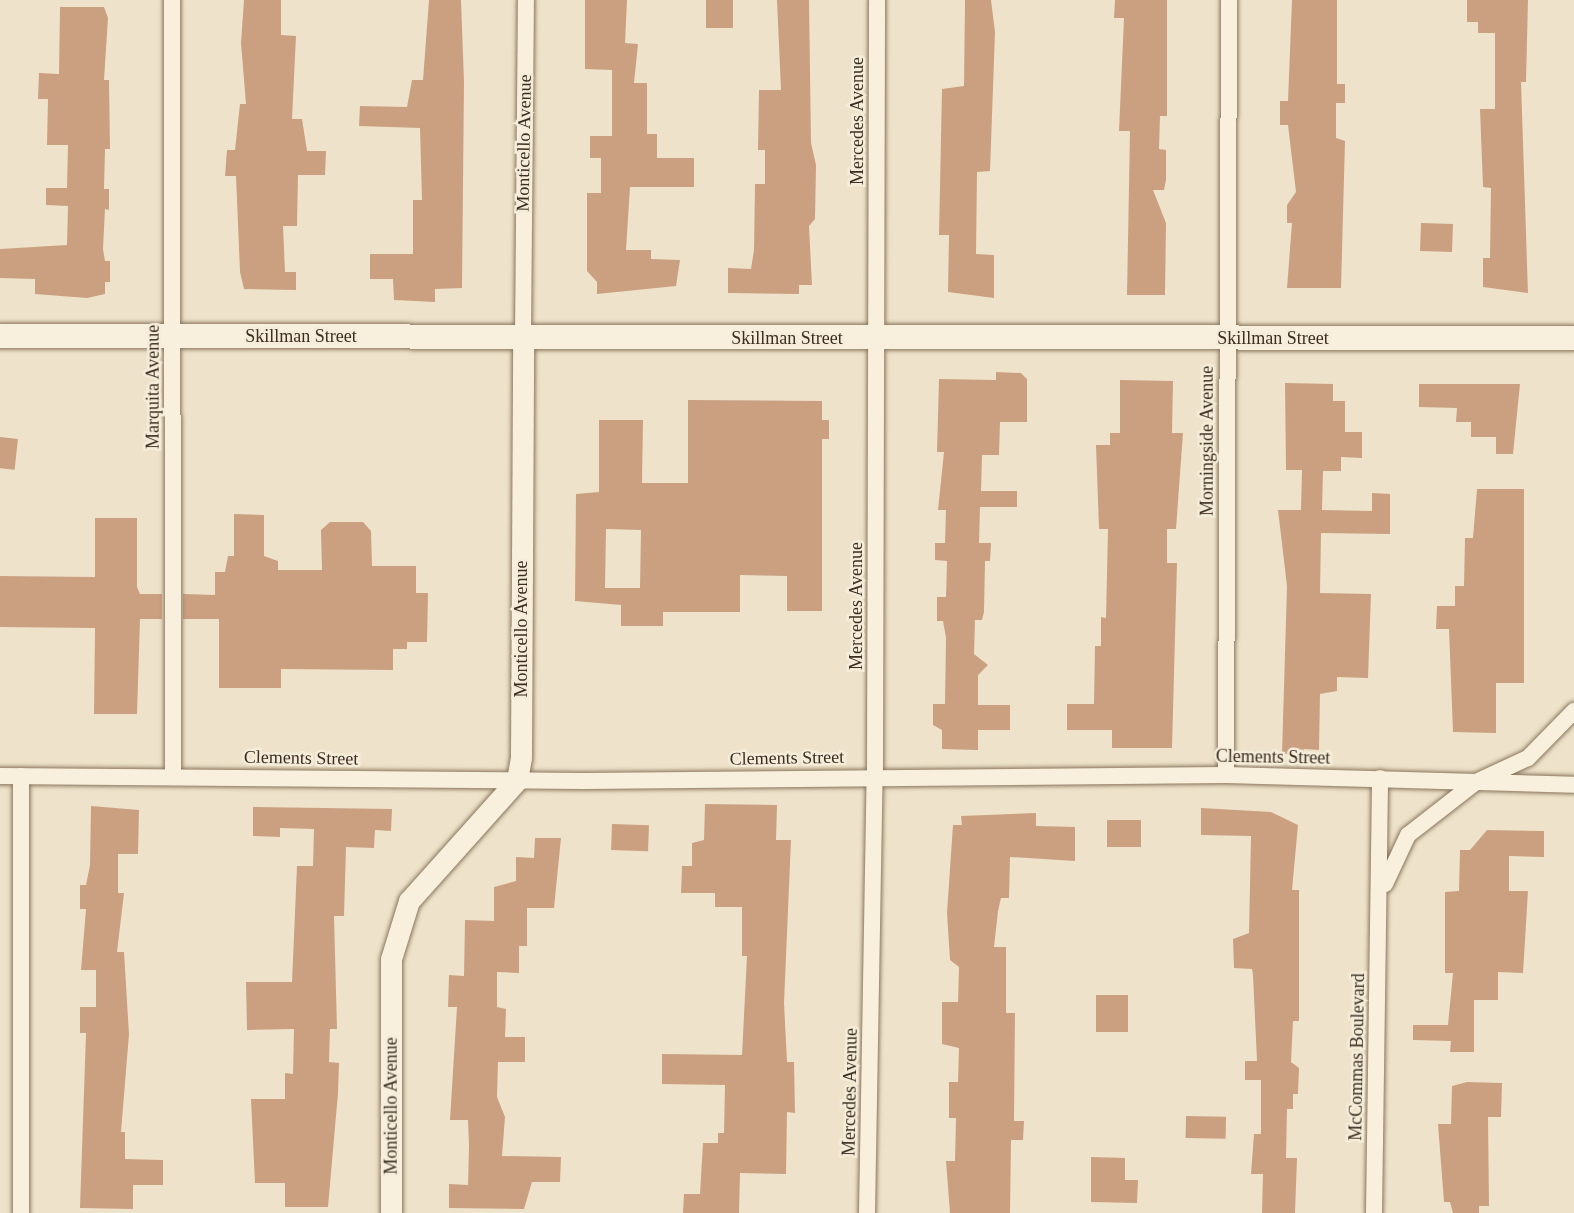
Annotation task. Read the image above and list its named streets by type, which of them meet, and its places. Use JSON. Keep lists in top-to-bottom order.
{
  "streets": {
    "main road": ["Skillman Street"],
    "street": [
      "Mercedes Avenue",
      "Monticello Avenue",
      "Marquita Avenue",
      "Morningside Avenue",
      "Clements Street",
      "McCommas Boulevard"
    ]
  },
  "crossings": [
    ["Mercedes Avenue", "Skillman Street"],
    ["Mercedes Avenue", "Clements Street"],
    ["Monticello Avenue", "Skillman Street"],
    ["Monticello Avenue", "Clements Street"],
    ["Skillman Street", "Marquita Avenue"],
    ["Skillman Street", "Morningside Avenue"],
    ["Marquita Avenue", "Clements Street"],
    ["Morningside Avenue", "Clements Street"],
    ["Clements Street", "McCommas Boulevard"]
  ]
}
